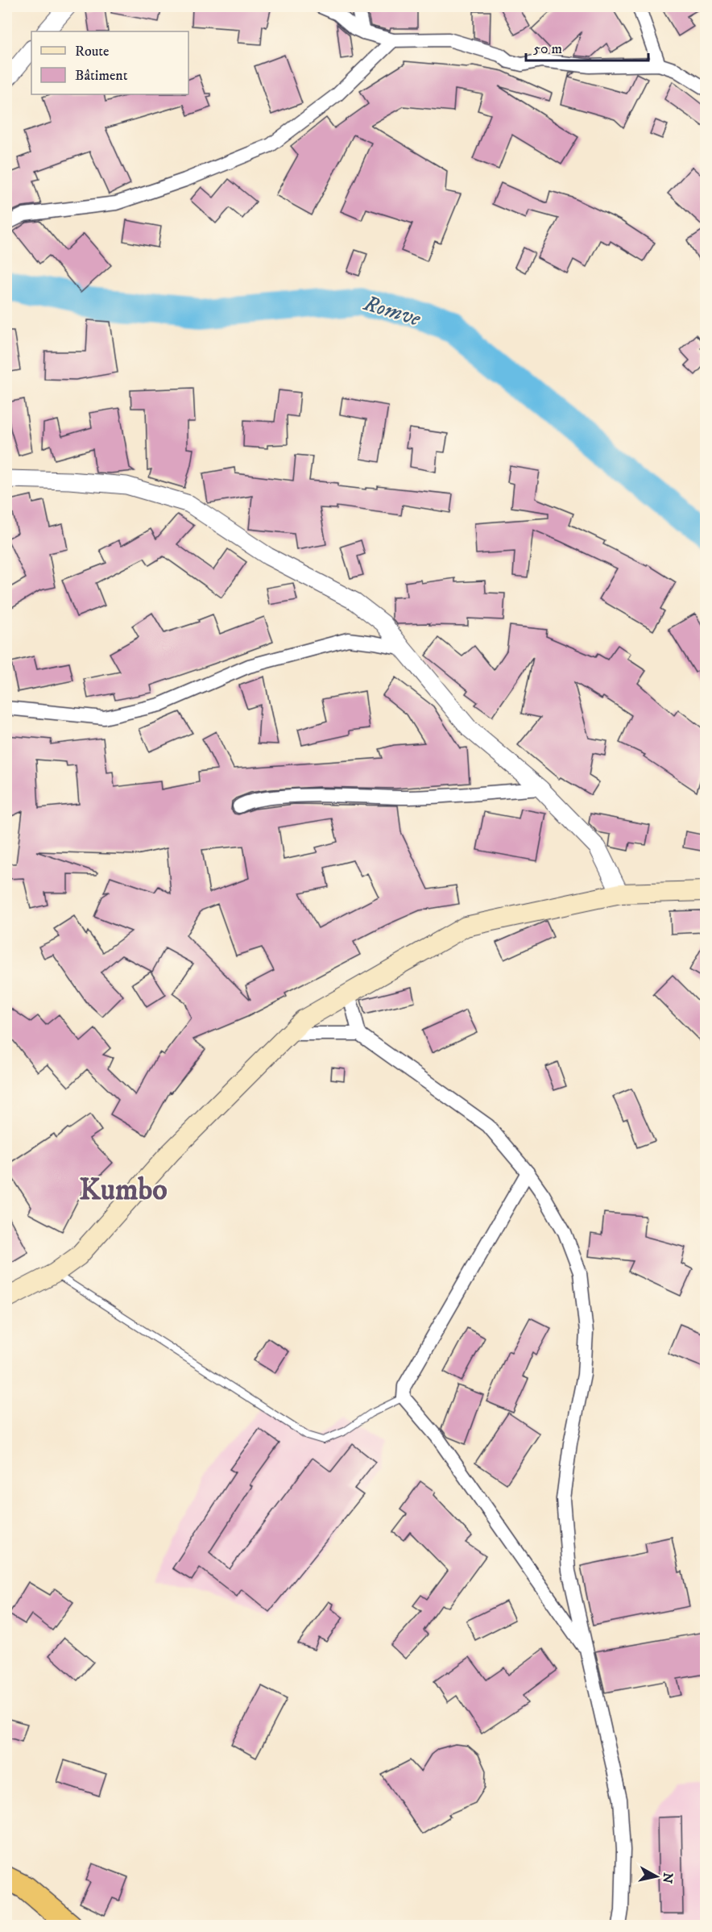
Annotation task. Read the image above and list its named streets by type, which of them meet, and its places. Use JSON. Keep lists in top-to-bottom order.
{
  "districts": ["Kumbo"],
  "water": ["Romve"],
  "legend": ["Route", "Bâtiment"],
  "scale_bar": "50 m",
  "north": "right"
}
